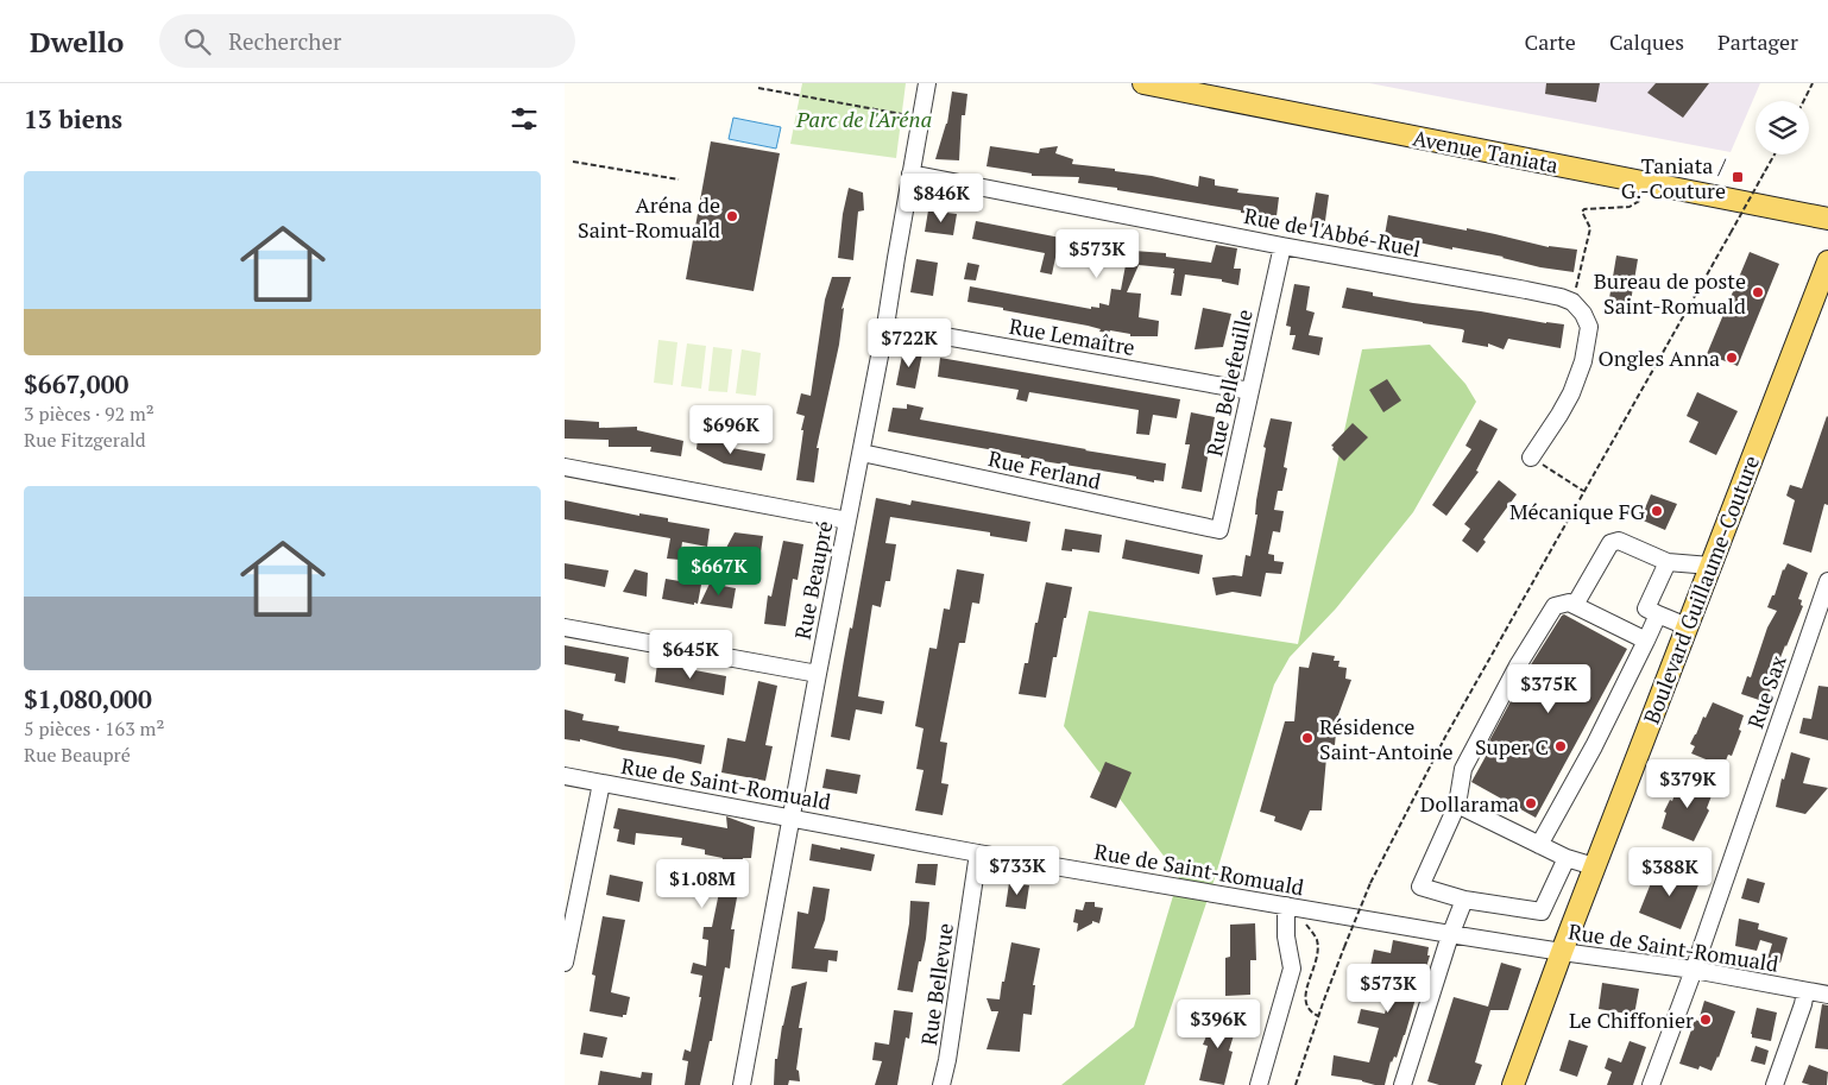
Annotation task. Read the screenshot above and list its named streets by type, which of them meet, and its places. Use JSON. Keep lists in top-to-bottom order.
{
  "streets": {
    "main road": ["Avenue Taniata", "Boulevard Guillaume-Couture"],
    "street": [
      "Rue de l'Abbé-Ruel",
      "Rue Lemaître",
      "Rue Bellefeuille",
      "Rue Ferland",
      "Rue Beaupré",
      "Rue Sax",
      "Rue de Saint-Romuald",
      "Rue Bellevue"
    ]
  },
  "crossings": [
    ["Rue de l'Abbé-Ruel", "Rue Bellefeuille"],
    ["Rue de l'Abbé-Ruel", "Rue Beaupré"],
    ["Rue Lemaître", "Rue Bellefeuille"],
    ["Rue Lemaître", "Rue Beaupré"],
    ["Rue Bellefeuille", "Rue Ferland"],
    ["Rue Ferland", "Rue Beaupré"],
    ["Rue Beaupré", "Rue de Saint-Romuald"],
    ["Boulevard Guillaume-Couture", "Rue de Saint-Romuald"],
    ["Rue Sax", "Rue de Saint-Romuald"],
    ["Rue de Saint-Romuald", "Rue Bellevue"]
  ],
  "parks": ["Parc de l'Aréna"],
  "places": {
    "transit": ["Taniata / G.-Couture"],
    "other": [
      "Aréna de Saint-Romuald",
      "Bureau de poste Saint-Romuald",
      "Ongles Anna",
      "Mécanique FG",
      "Résidence Saint-Antoine",
      "Super C",
      "Dollarama",
      "Le Chiffonier"
    ]
  },
  "page": {
    "header": "Dwello",
    "search": "Rechercher",
    "nav": ["Carte", "Calques", "Partager"],
    "heading": "13 biens",
    "list": [
      {
        "name": "$667,000",
        "note": "3 pièces · 92 m² · Rue Fitzgerald"
      },
      {
        "name": "$1,080,000",
        "note": "5 pièces · 163 m² · Rue Beaupré"
      }
    ],
    "price": [
      "$846K",
      "$573K",
      "$722K",
      "$696K",
      "$667K",
      "$645K",
      "$375K",
      "$379K",
      "$733K",
      "$388K",
      "$1.08M",
      "$573K",
      "$396K"
    ]
  }
}
